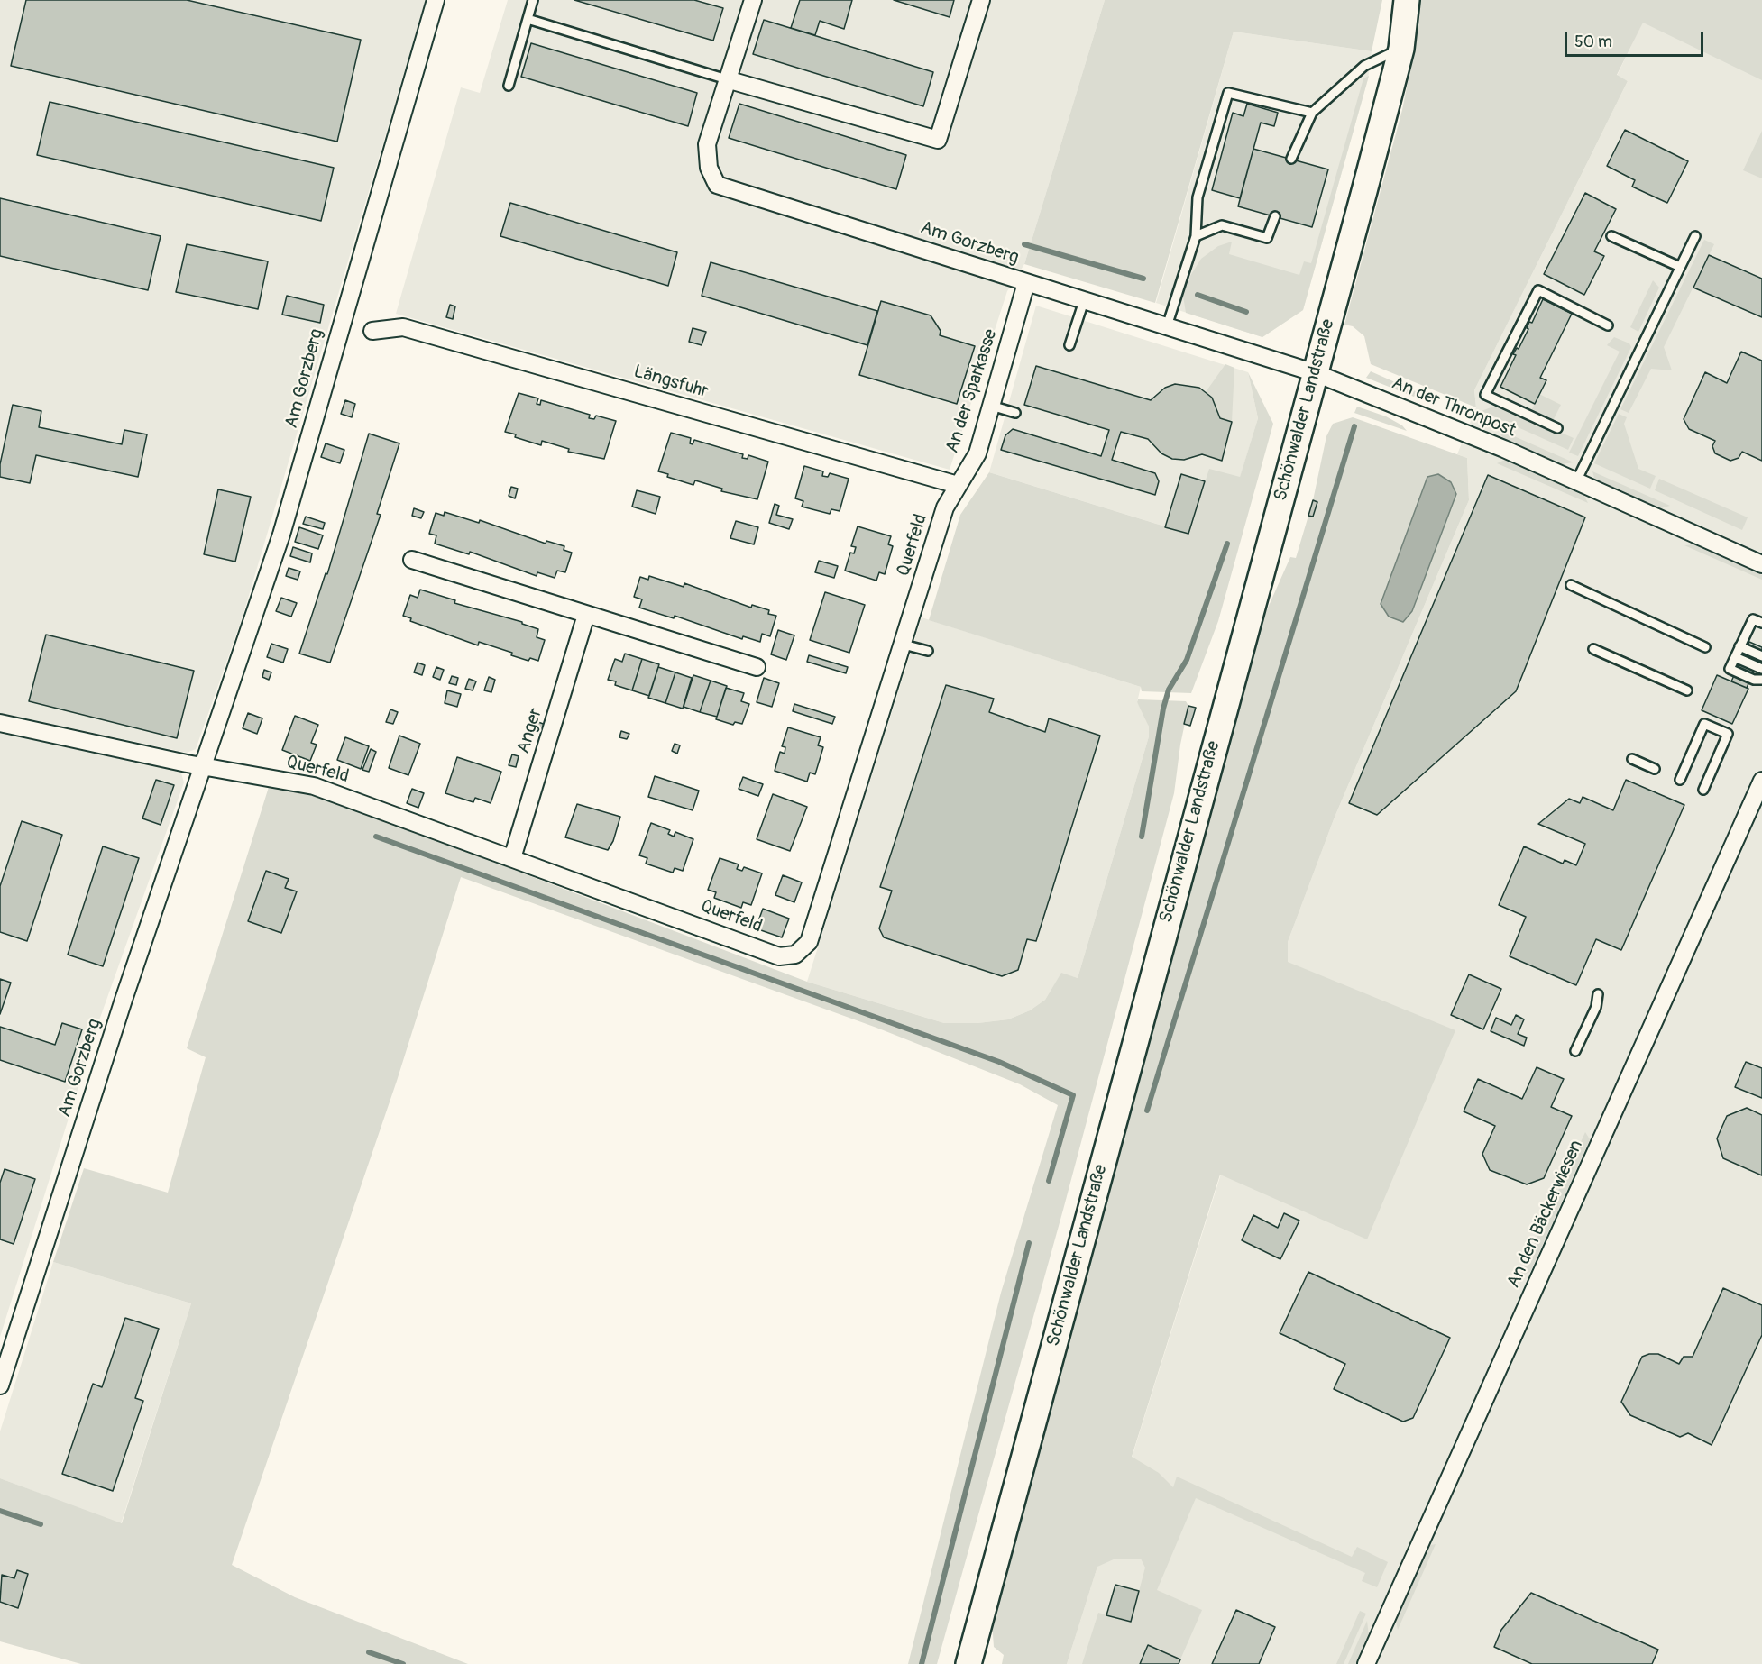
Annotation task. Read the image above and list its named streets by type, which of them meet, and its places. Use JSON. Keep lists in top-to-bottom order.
{
  "streets": {
    "main road": ["Schönwalder Landstraße"],
    "street": [
      "Am Gorzberg",
      "Längsfuhr",
      "An der Sparkasse",
      "An der Thronpost",
      "Querfeld",
      "Anger",
      "An den Bäckerwiesen"
    ]
  },
  "crossings": [
    ["Am Gorzberg", "An der Sparkasse"],
    ["Am Gorzberg", "An der Thronpost"],
    ["Am Gorzberg", "Schönwalder Landstraße"],
    ["Am Gorzberg", "Querfeld"],
    ["Längsfuhr", "An der Sparkasse"],
    ["An der Sparkasse", "Querfeld"],
    ["An der Thronpost", "Schönwalder Landstraße"],
    ["Querfeld", "Anger"]
  ],
  "scale_bar": "50 m"
}
